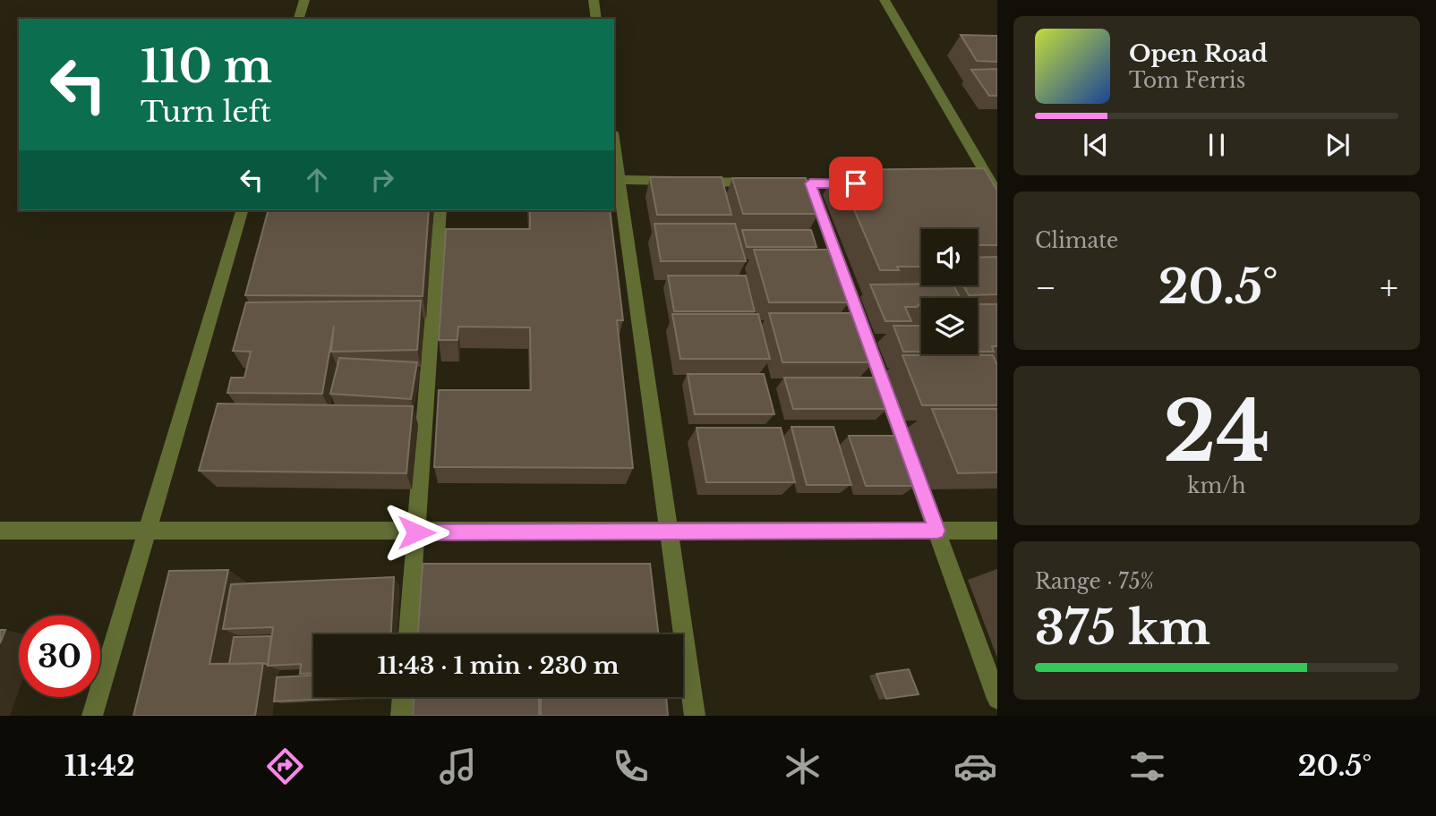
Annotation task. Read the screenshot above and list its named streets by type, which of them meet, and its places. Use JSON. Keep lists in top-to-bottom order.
{
  "page": {
    "turn": ["110 m", "Turn left"],
    "song": ["Open Road", "Tom Ferris"],
    "tile": [
      "Climate",
      ["24", "km/h"],
      ["Range · 75%", "375 km"]
    ],
    "heat": ["−", "20.5°", "+"],
    "limit": "30",
    "trip": "11:43 · 1 min · 230 m",
    "tabs": ["11:42", "20.5°"]
  }
}
